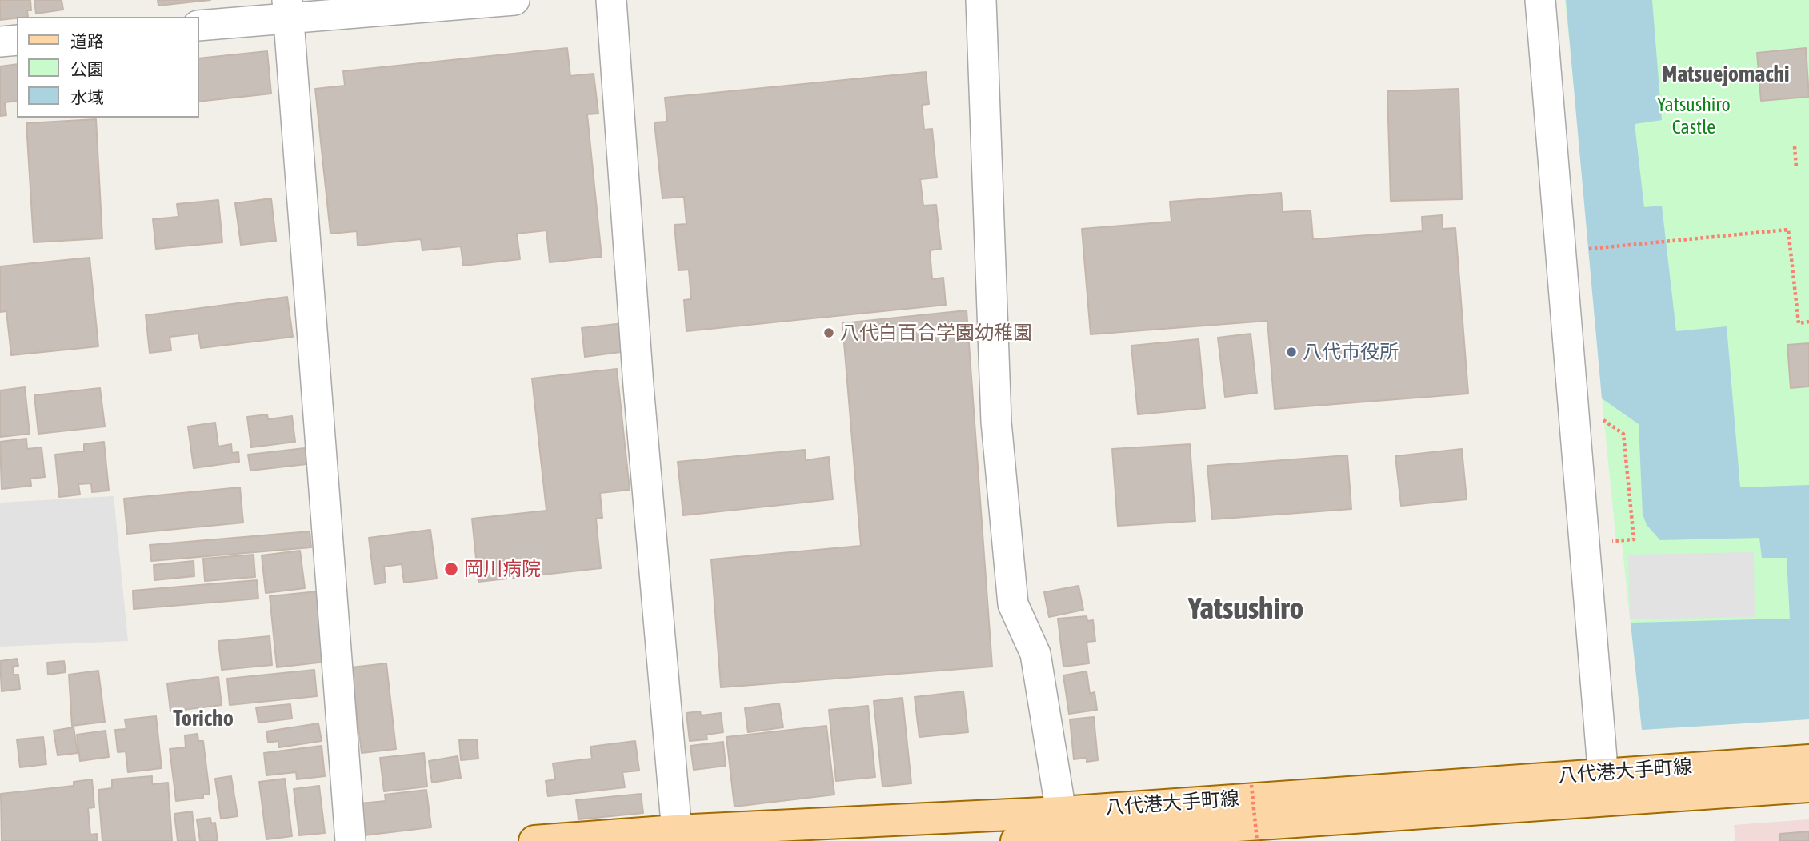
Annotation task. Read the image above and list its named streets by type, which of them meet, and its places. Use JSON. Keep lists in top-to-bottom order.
{
  "streets": {
    "main road": ["八代港大手町線"]
  },
  "districts": ["Matsuejomachi", "Yatsushiro", "Toricho"],
  "parks": ["Yatsushiro Castle"],
  "places": ["八代白百合学園幼稚園", "八代市役所", "岡川病院"],
  "legend": ["道路", "公園", "水域"]
}
